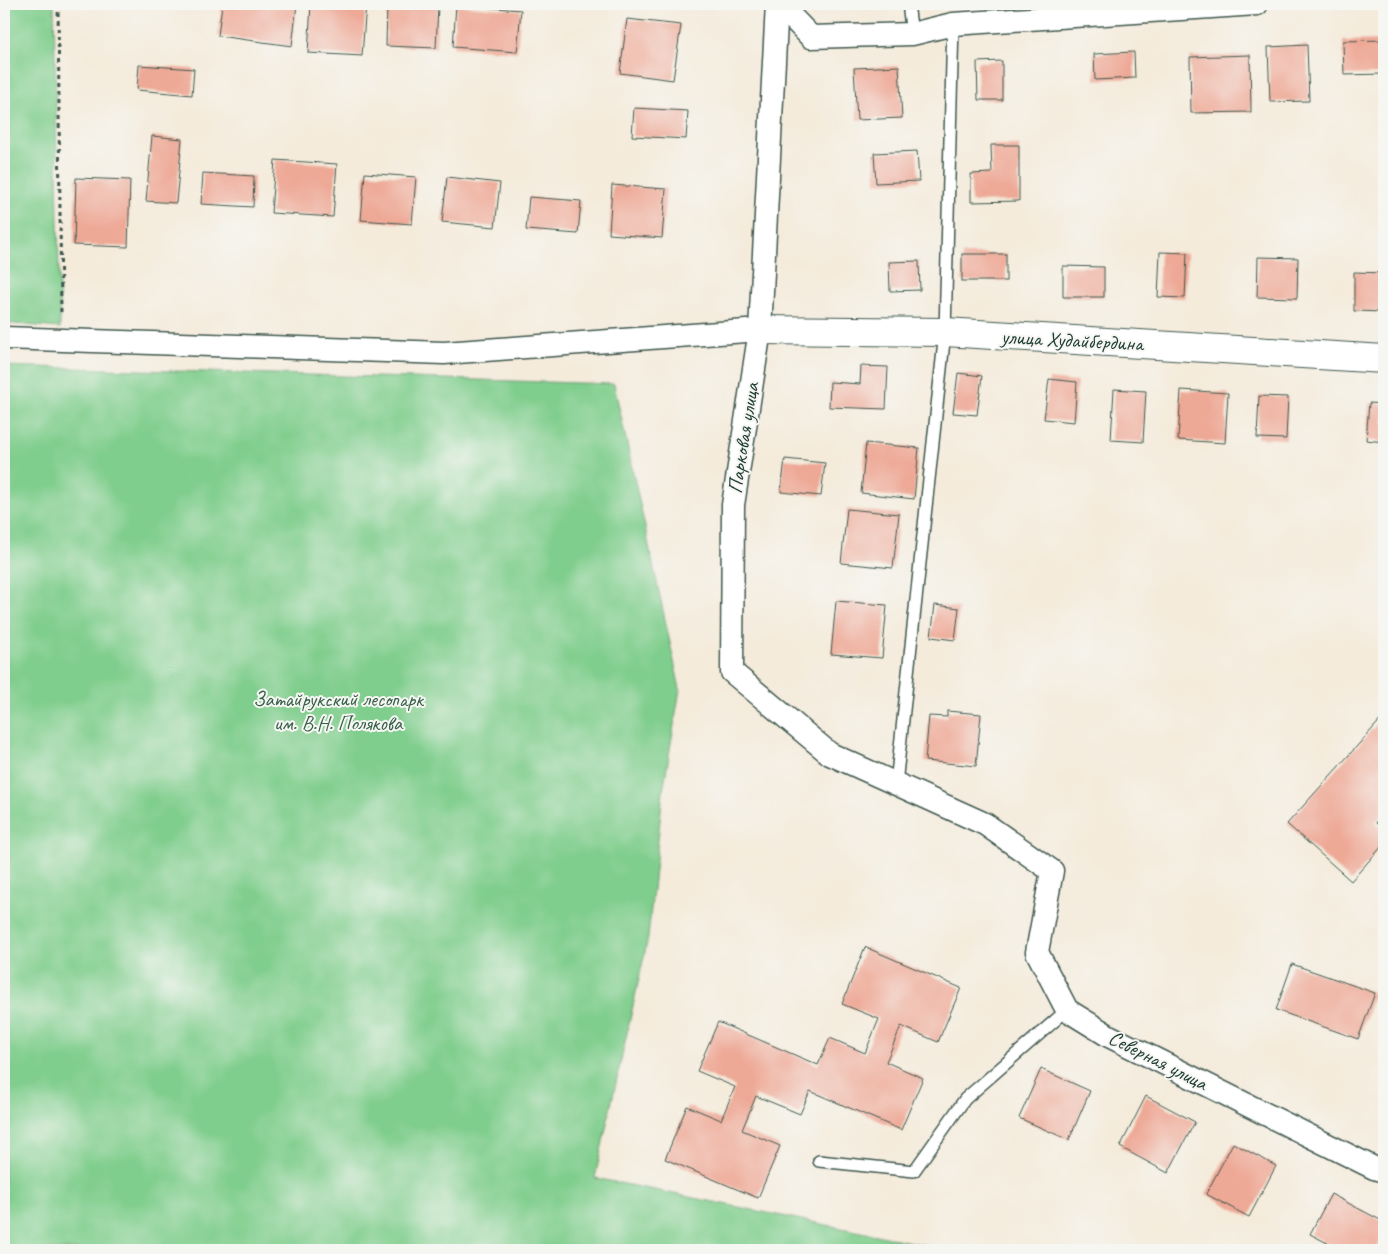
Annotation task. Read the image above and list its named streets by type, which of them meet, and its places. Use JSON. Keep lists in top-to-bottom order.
{
  "streets": {
    "street": ["улица Худайбердина", "Парковая улица", "Северная улица"]
  },
  "crossings": [
    ["улица Худайбердина", "Парковая улица"],
    ["Парковая улица", "Северная улица"]
  ],
  "parks": ["Затайрукский лесопарк им. В.Н. Полякова"]
}
